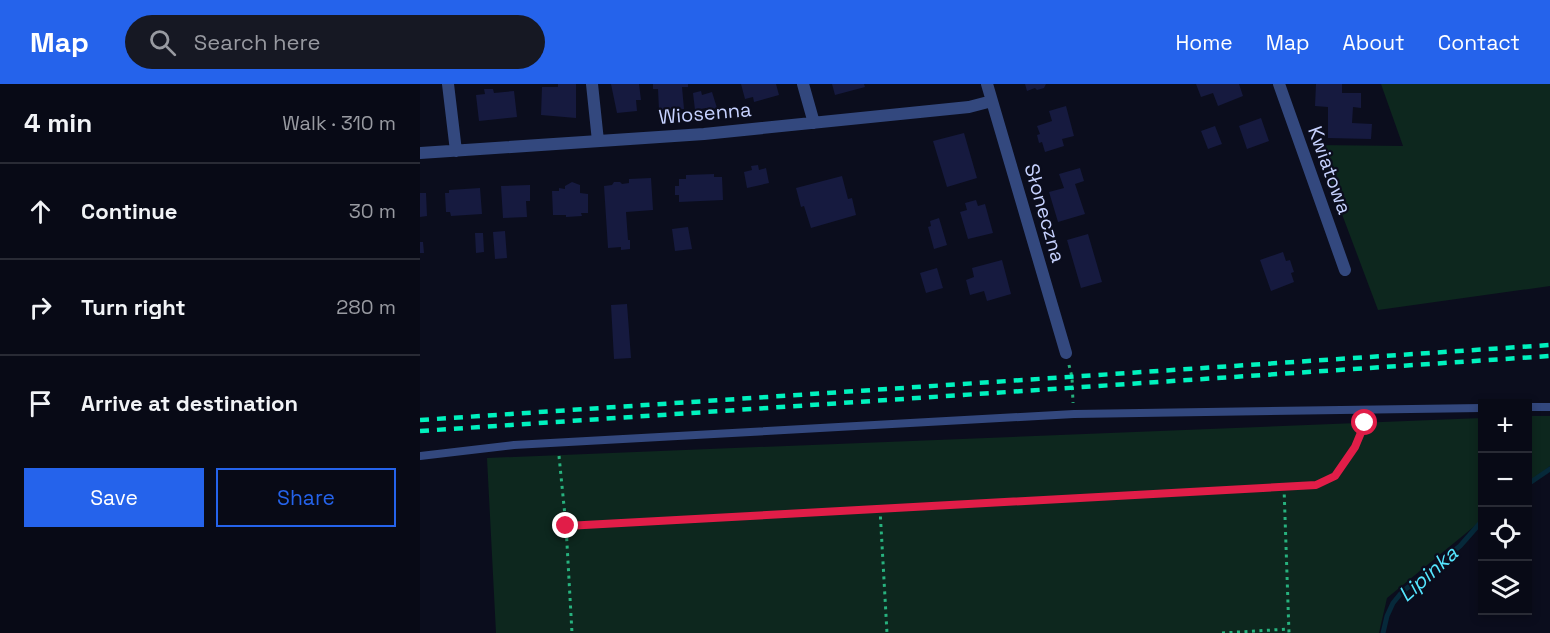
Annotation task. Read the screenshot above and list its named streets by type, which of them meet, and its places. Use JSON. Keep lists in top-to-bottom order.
{
  "streets": {
    "street": ["Wiosenna", "Kwiatowa", "Słoneczna"]
  },
  "crossings": [
    ["Wiosenna", "Słoneczna"]
  ],
  "water": ["Lipinka"],
  "page": {
    "header": "Map",
    "search": "Search here",
    "nav": [
      "Home",
      "Map",
      "About",
      "Contact"
    ],
    "heading": ["4 min", "Walk · 310 m"],
    "list": [
      ["Continue", "30 m"],
      ["Turn right", "280 m"],
      "Arrive at destination"
    ],
    "map_buttons": ["+", "−"],
    "buttons": ["Save", "Share"]
  }
}
